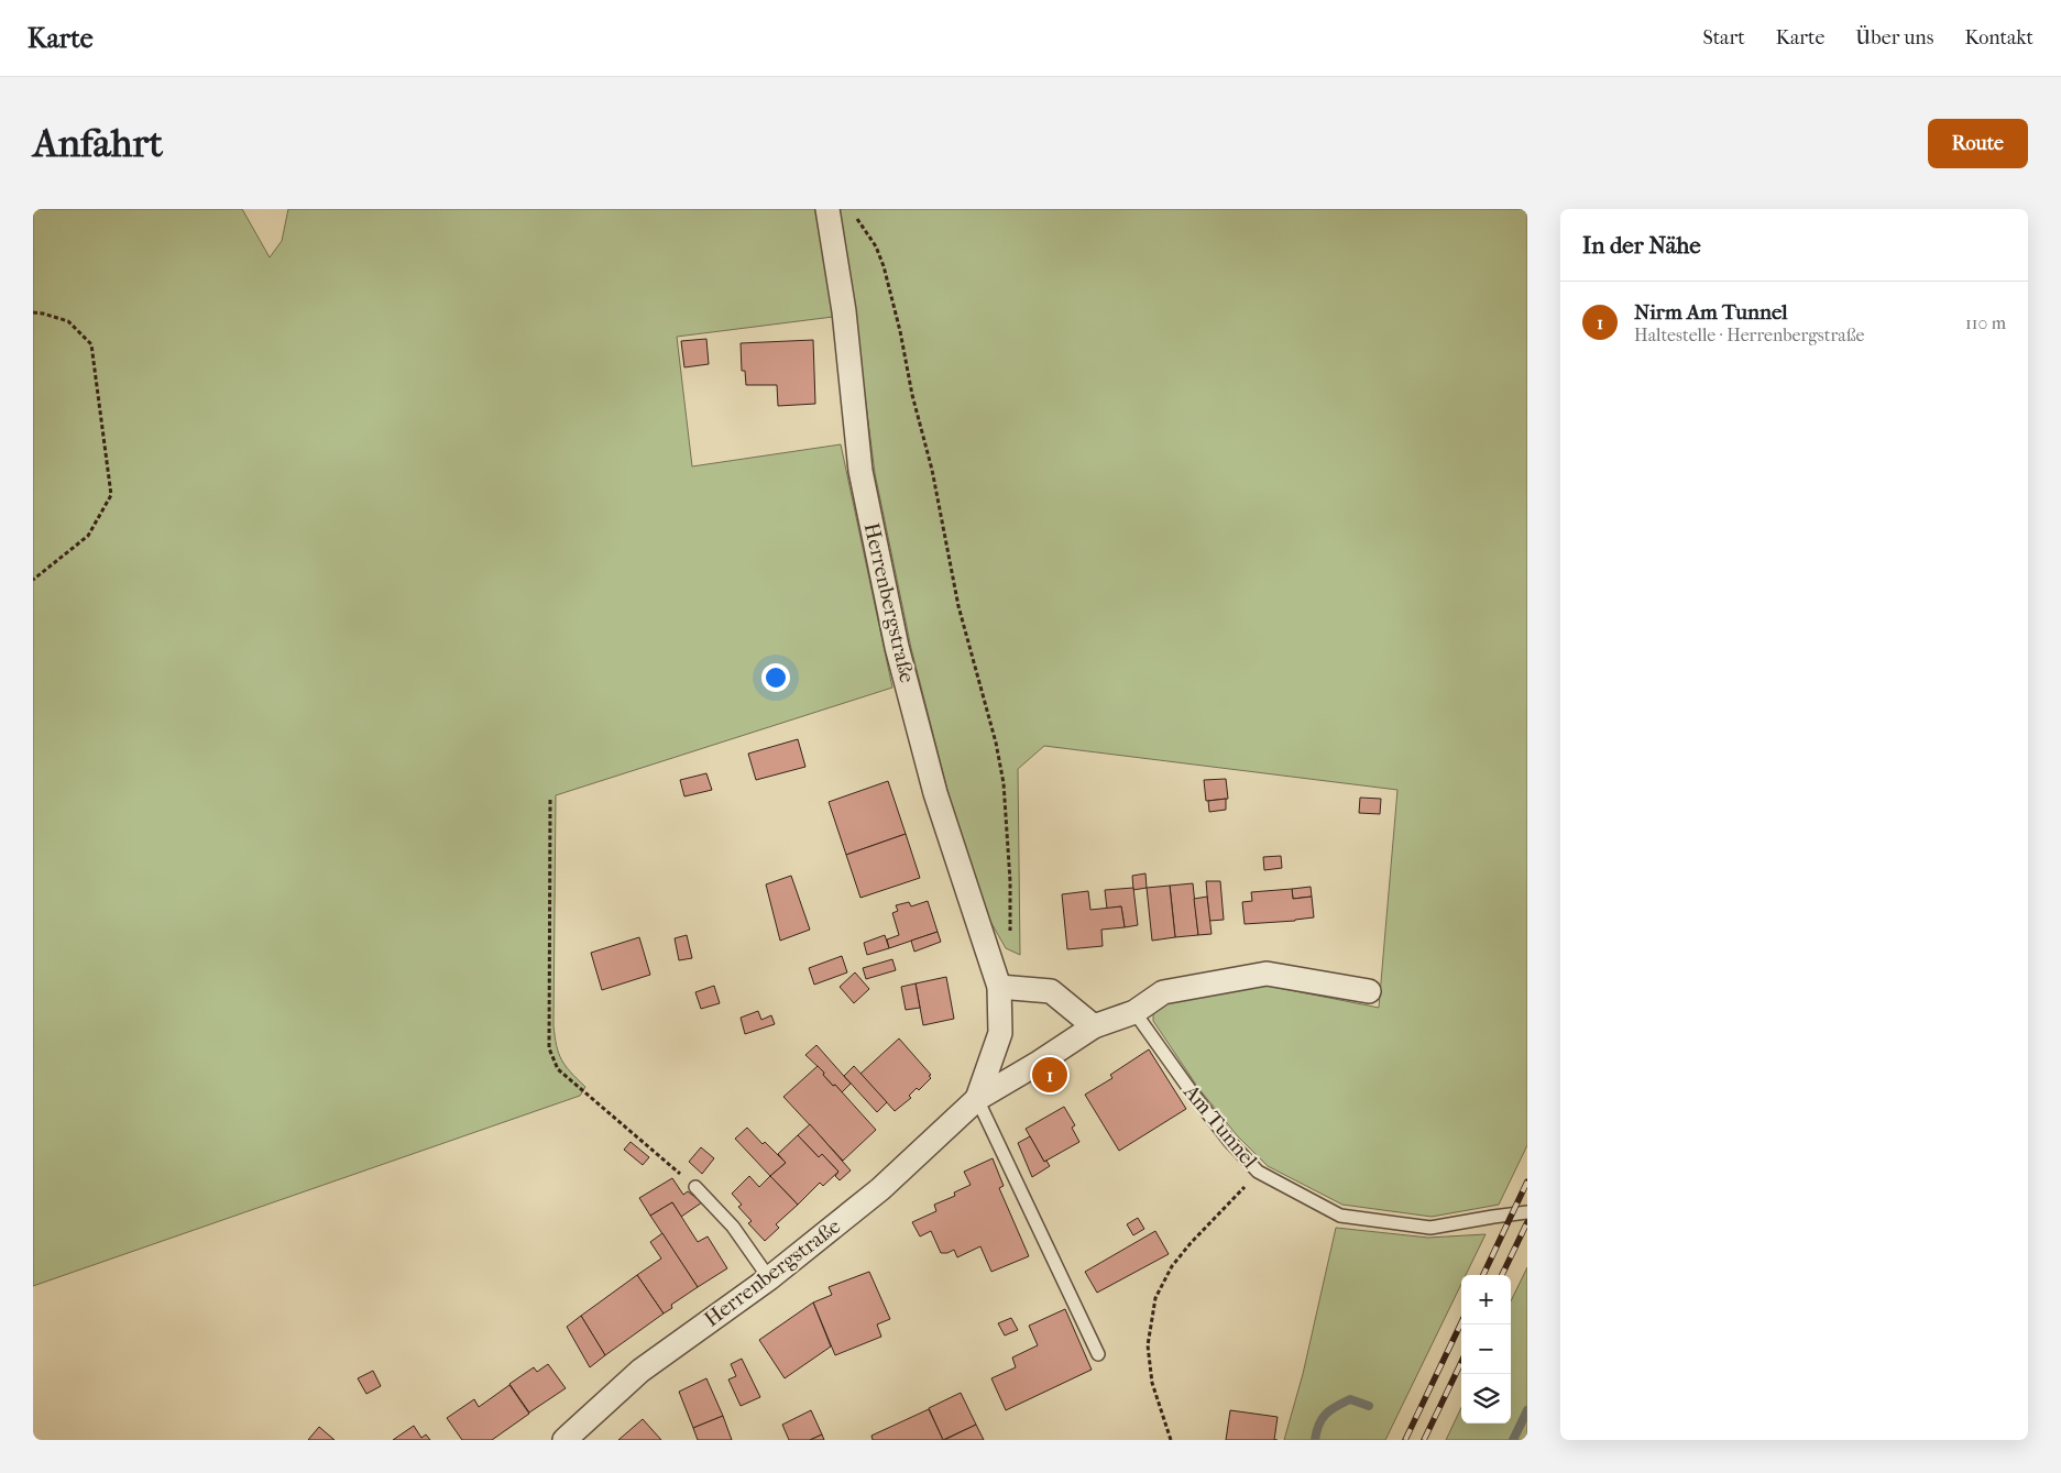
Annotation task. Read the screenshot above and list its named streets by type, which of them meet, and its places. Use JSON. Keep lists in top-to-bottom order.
{
  "streets": {
    "street": ["Herrenbergstraße"],
    "lane": ["Am Tunnel"]
  },
  "page": {
    "header": "Karte",
    "nav": [
      "Start",
      "Karte",
      "Über uns",
      "Kontakt"
    ],
    "buttons": "Route",
    "title": "Anfahrt",
    "heading": "In der Nähe",
    "list": [
      {
        "mark": "1",
        "name": "Nirm Am Tunnel",
        "note": "Haltestelle · Herrenbergstraße",
        "value": "110 m"
      }
    ],
    "pins": "1",
    "map_buttons": ["+", "−"]
  }
}
